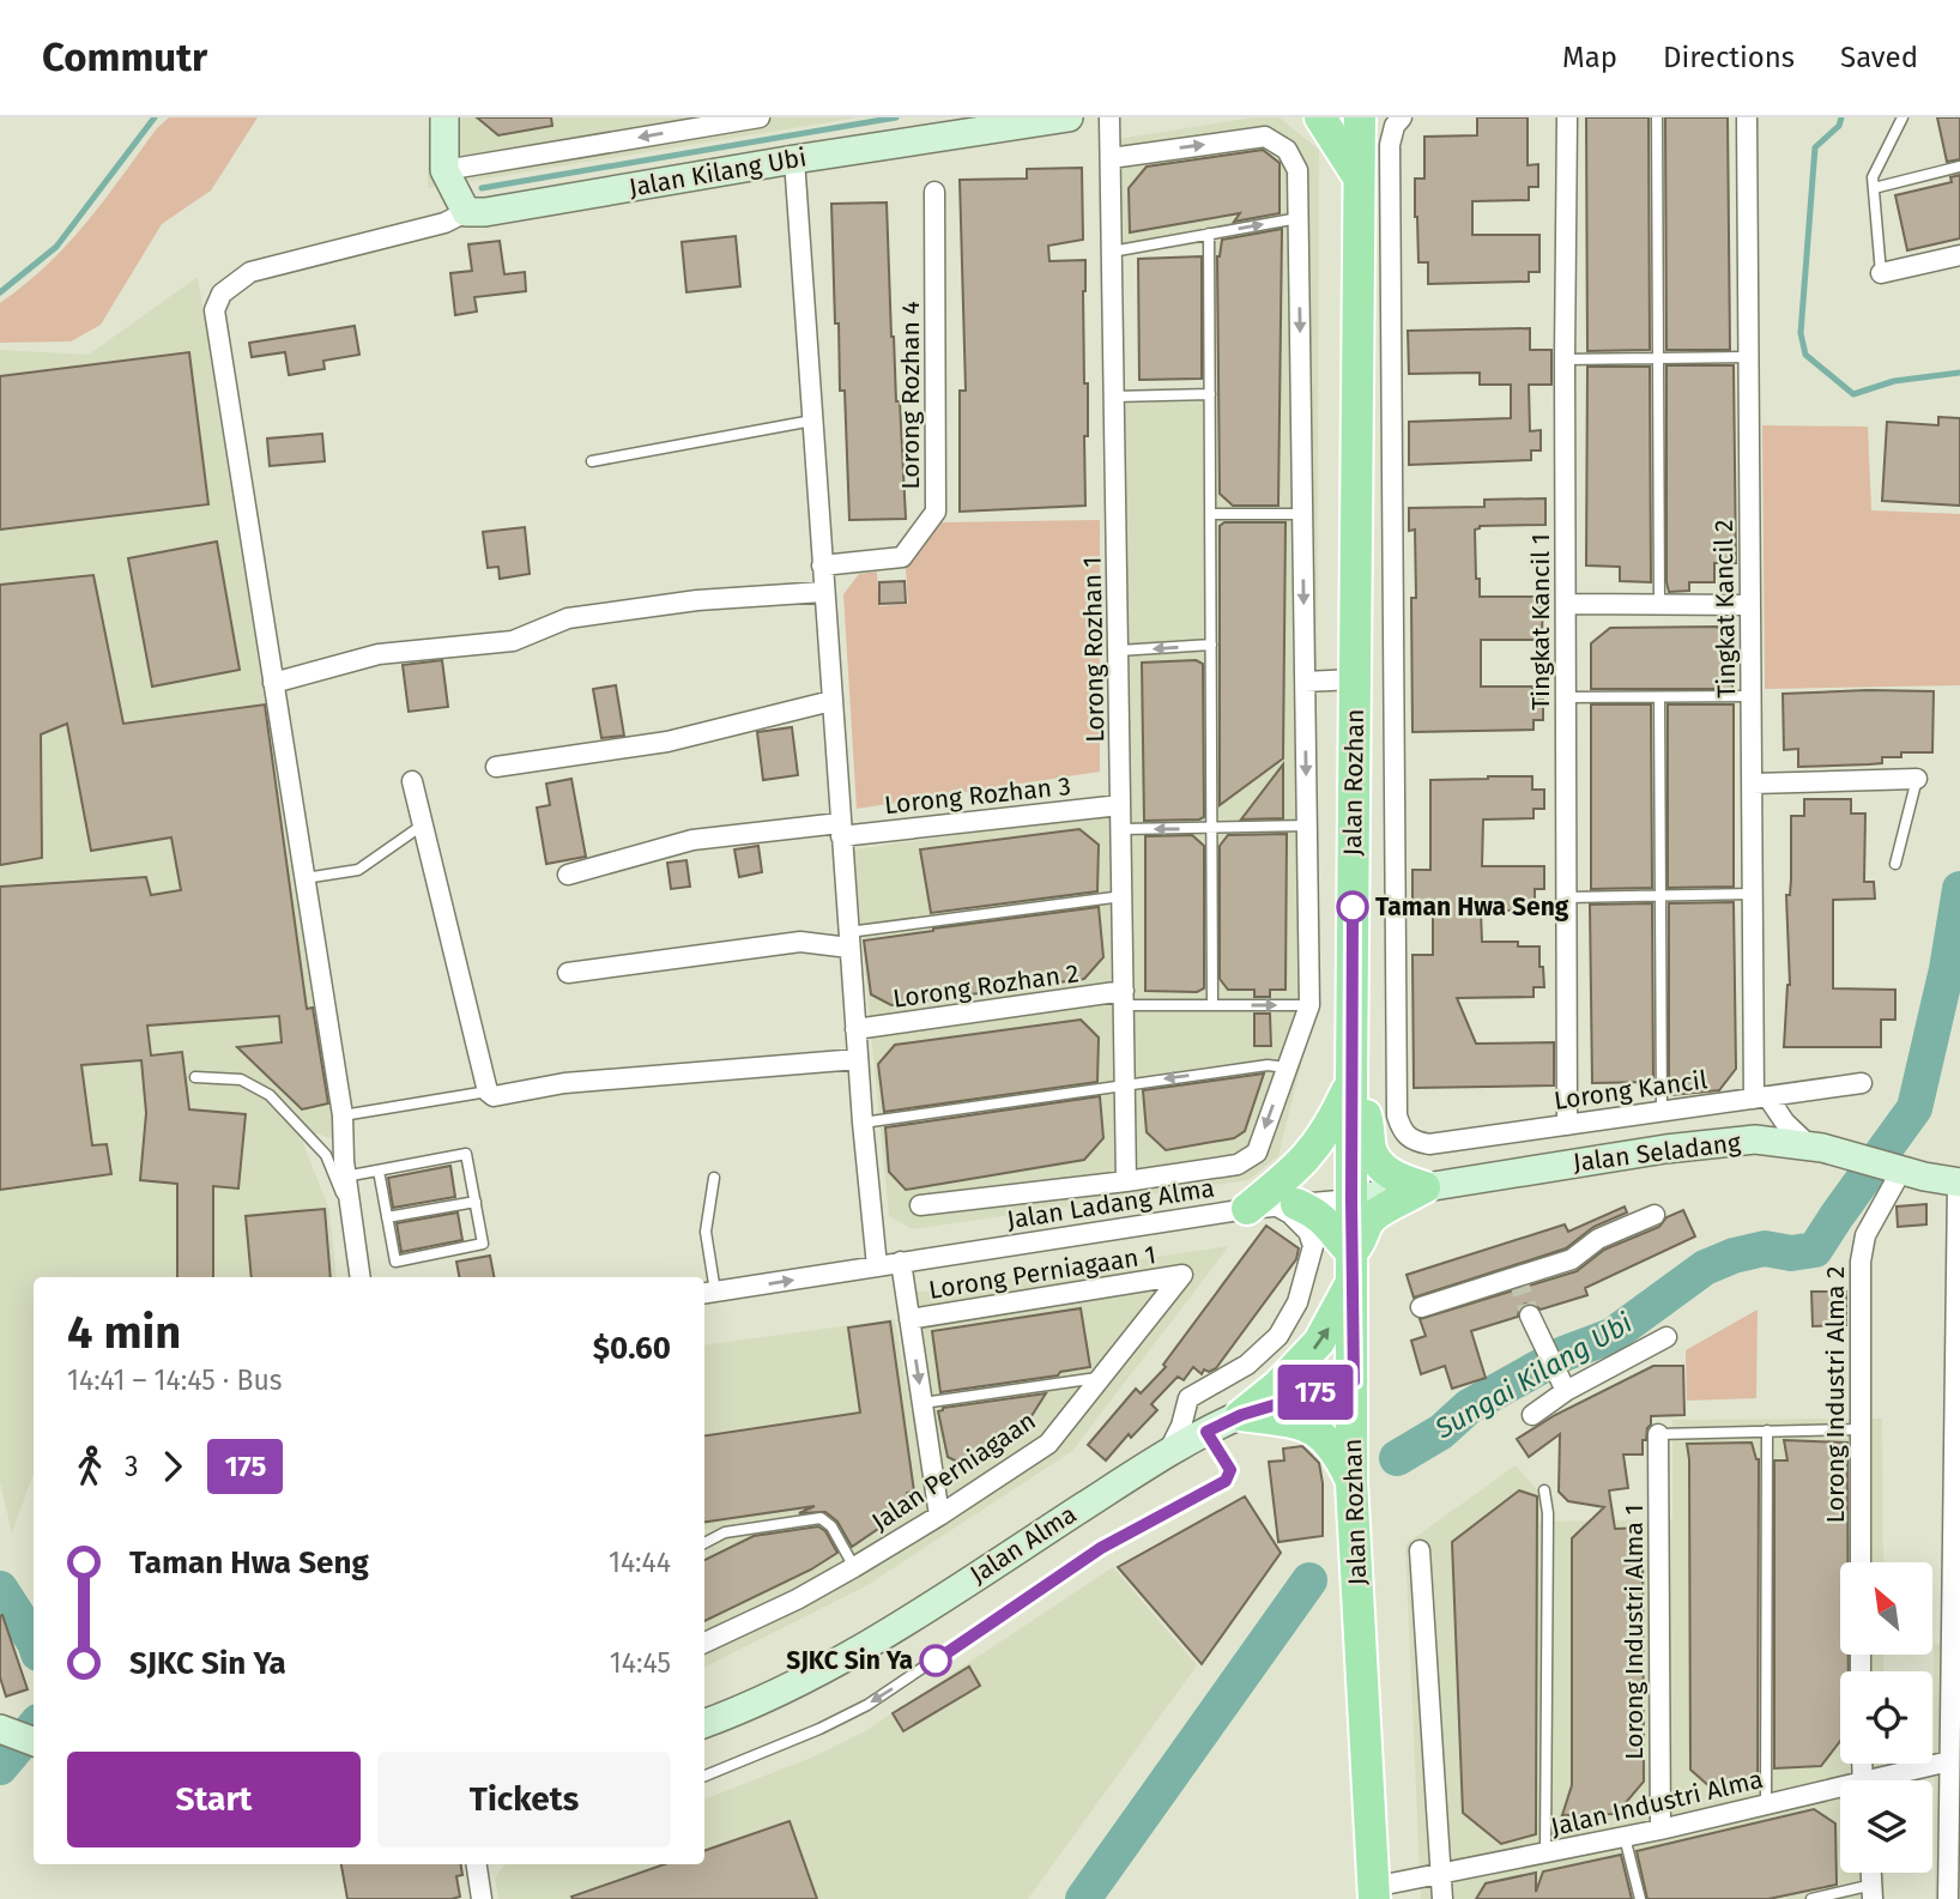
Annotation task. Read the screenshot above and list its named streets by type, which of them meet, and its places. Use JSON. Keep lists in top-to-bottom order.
{
  "streets": {
    "main road": [
      "Jalan Kilang Ubi",
      "Jalan Rozhan",
      "Jalan Seladang",
      "Jalan Alma"
    ],
    "street": [
      "Lorong Rozhan 4",
      "Tingkat Kancil 2",
      "Tingkat Kancil 1",
      "Lorong Rozhan 1",
      "Lorong Rozhan 3",
      "Lorong Rozhan 2",
      "Lorong Kancil",
      "Jalan Ladang Alma",
      "Lorong Perniagaan 1",
      "Lorong Industri Alma 2",
      "Jalan Perniagaan",
      "Lorong Industri Alma 1",
      "Jalan Industri Alma"
    ]
  },
  "crossings": [
    ["Tingkat Kancil 2", "Lorong Kancil"],
    ["Tingkat Kancil 1", "Lorong Kancil"],
    ["Lorong Rozhan 1", "Jalan Rozhan"],
    ["Lorong Rozhan 1", "Lorong Rozhan 3"],
    ["Lorong Rozhan 1", "Lorong Rozhan 2"],
    ["Jalan Rozhan", "Lorong Kancil"],
    ["Jalan Rozhan", "Jalan Seladang"],
    ["Jalan Rozhan", "Jalan Ladang Alma"],
    ["Jalan Rozhan", "Jalan Alma"],
    ["Jalan Rozhan", "Jalan Industri Alma"],
    ["Jalan Seladang", "Jalan Ladang Alma"],
    ["Jalan Seladang", "Lorong Industri Alma 2"],
    ["Lorong Perniagaan 1", "Jalan Perniagaan"],
    ["Lorong Industri Alma 1", "Jalan Industri Alma"]
  ],
  "water": ["Sungai Kilang Ubi"],
  "places": ["Taman Hwa Seng", "SJKC Sin Ya"],
  "lines": ["bus line 175"],
  "north": "top left",
  "page": {
    "header": "Commutr",
    "nav": ["Map", "Directions", "Saved"],
    "on_map": "175",
    "heading": ["4 min", "14:41 – 14:45 · Bus", "$0.60"],
    "legs": ["3", "175"],
    "list": [
      {
        "name": "Taman Hwa Seng",
        "value": "14:44"
      },
      {
        "name": "SJKC Sin Ya",
        "value": "14:45"
      }
    ],
    "buttons": ["Start", "Tickets"]
  }
}
